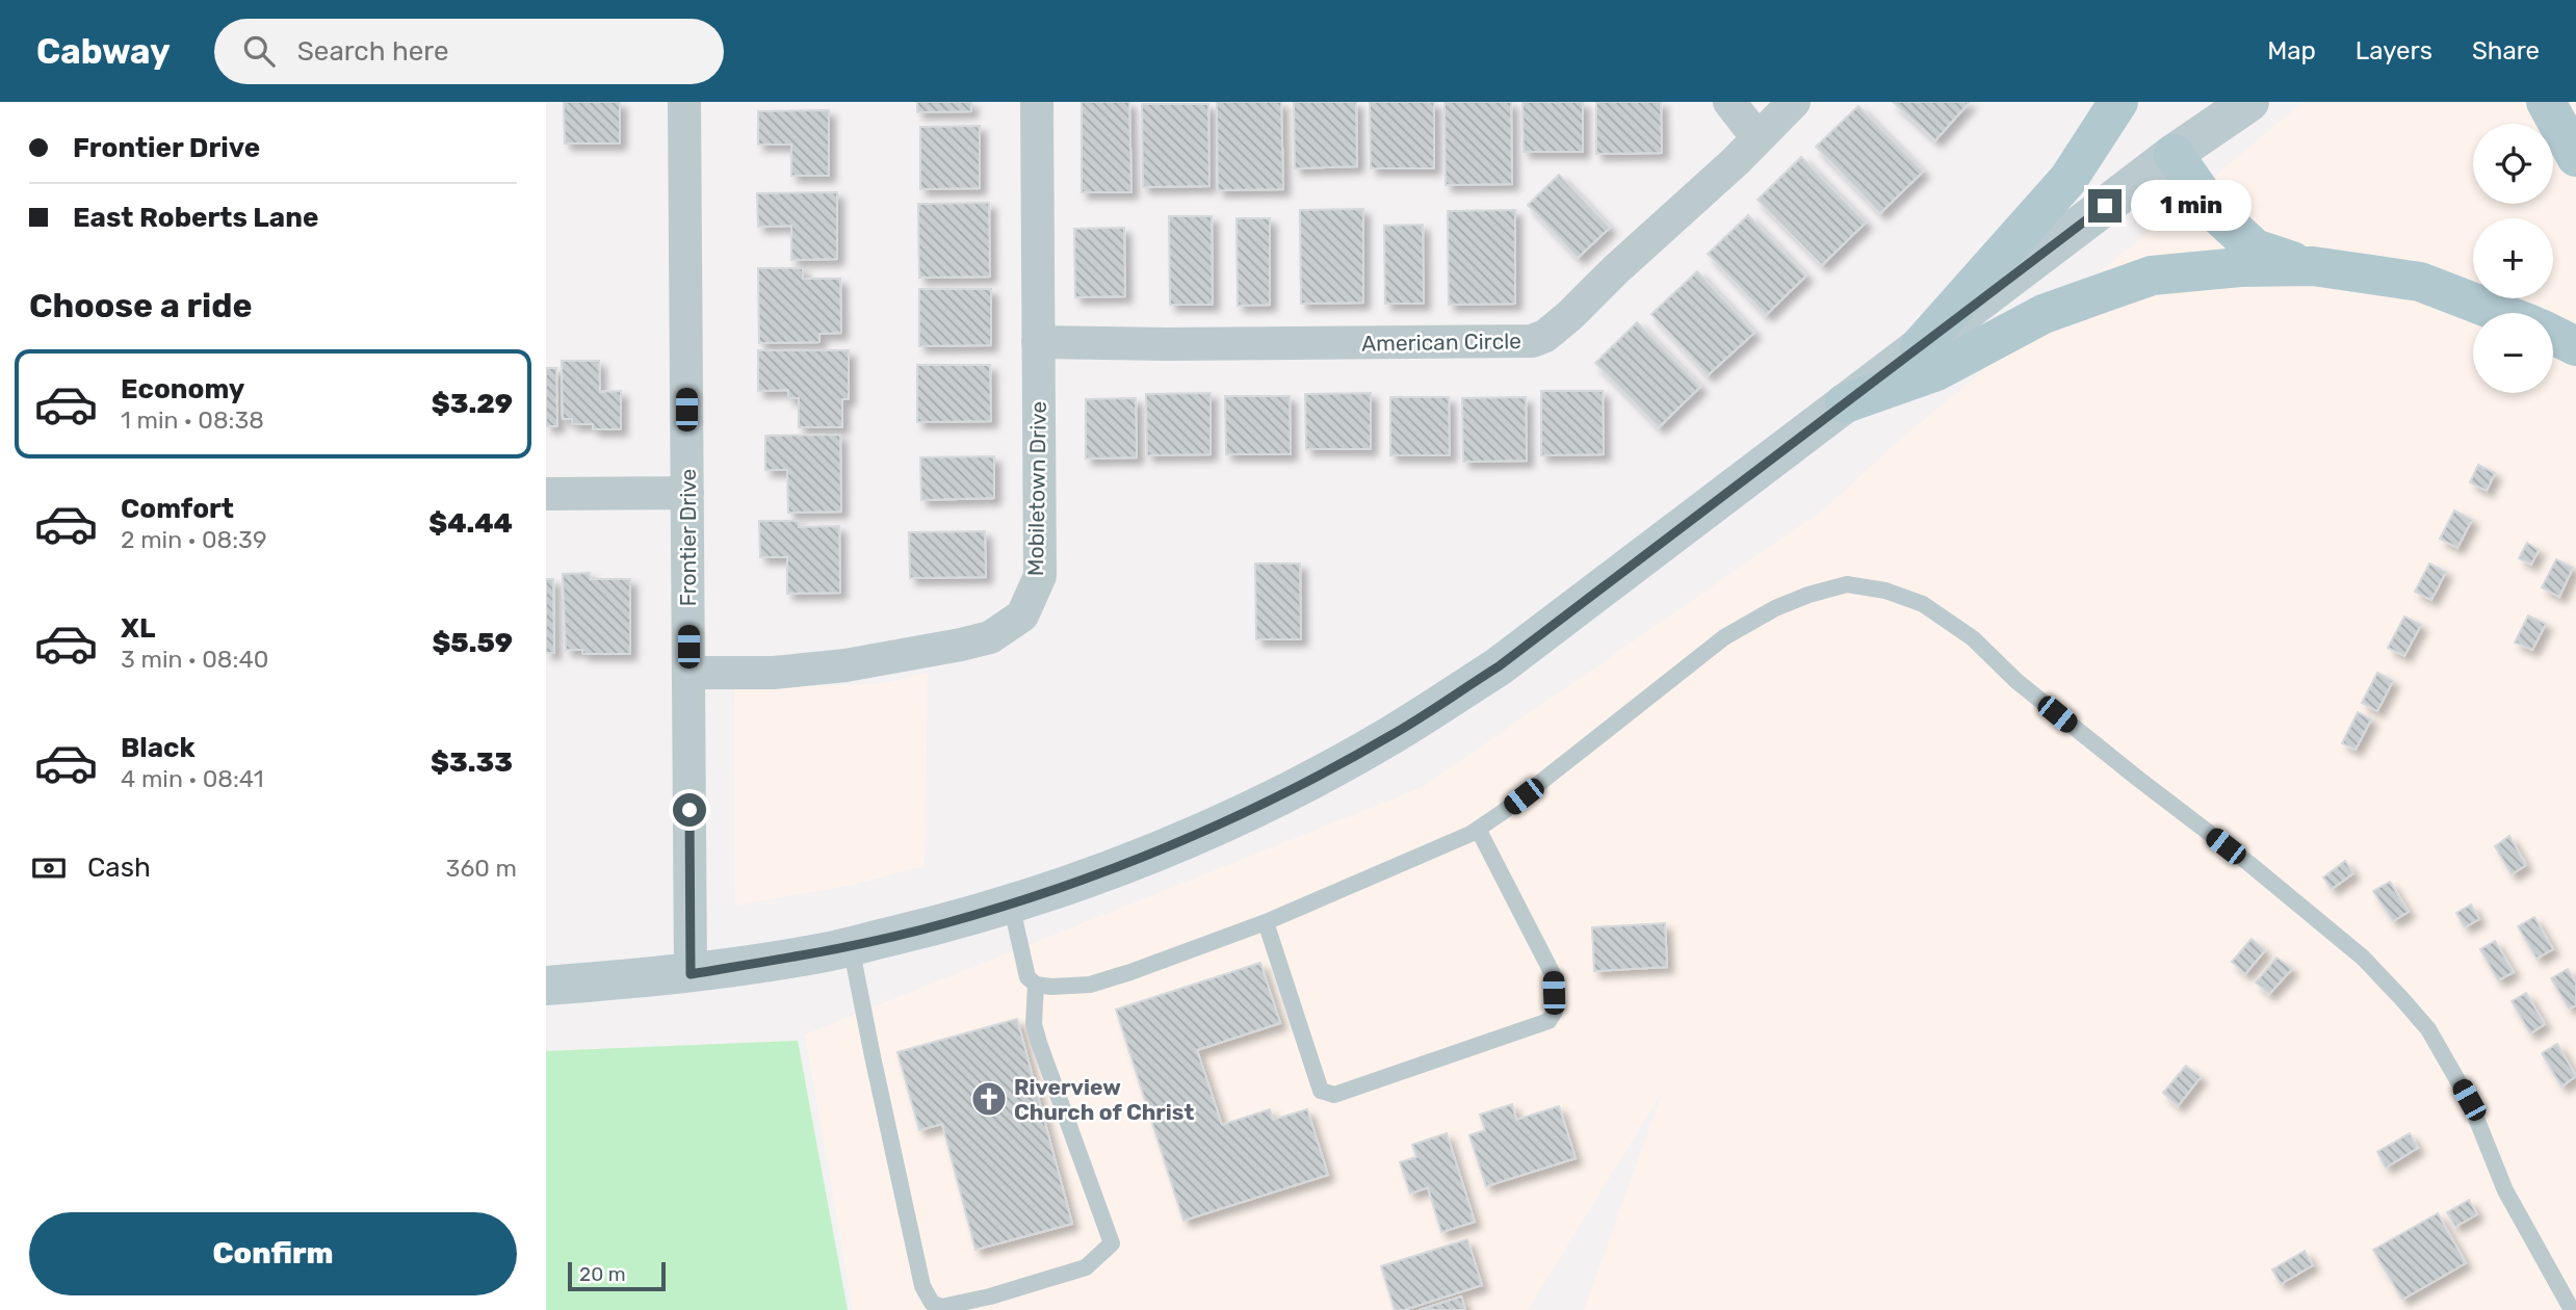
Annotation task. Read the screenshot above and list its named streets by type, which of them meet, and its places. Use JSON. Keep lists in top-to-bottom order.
{
  "streets": {
    "street": ["American Circle", "Mobiletown Drive", "Frontier Drive"]
  },
  "crossings": [
    ["American Circle", "Mobiletown Drive"],
    ["Mobiletown Drive", "Frontier Drive"]
  ],
  "places": {
    "church": ["Riverview Church of Christ"]
  },
  "scale_bar": "20 m",
  "page": {
    "header": "Cabway",
    "search": "Search here",
    "nav": ["Map", "Layers", "Share"],
    "banner": ["Frontier Drive", "East Roberts Lane"],
    "map_buttons": ["+", "−"],
    "bubble": "1 min",
    "heading": "Choose a ride",
    "list": [
      {
        "name": "Economy",
        "note": "1 min · 08:38",
        "value": "$3.29"
      },
      {
        "name": "Comfort",
        "note": "2 min · 08:39",
        "value": "$4.44"
      },
      {
        "name": "XL",
        "note": "3 min · 08:40",
        "value": "$5.59"
      },
      {
        "name": "Black",
        "note": "4 min · 08:41",
        "value": "$3.33"
      }
    ],
    "pay": ["Cash", "360 m"],
    "buttons": "Confirm",
    "scale": "20 m"
  }
}
